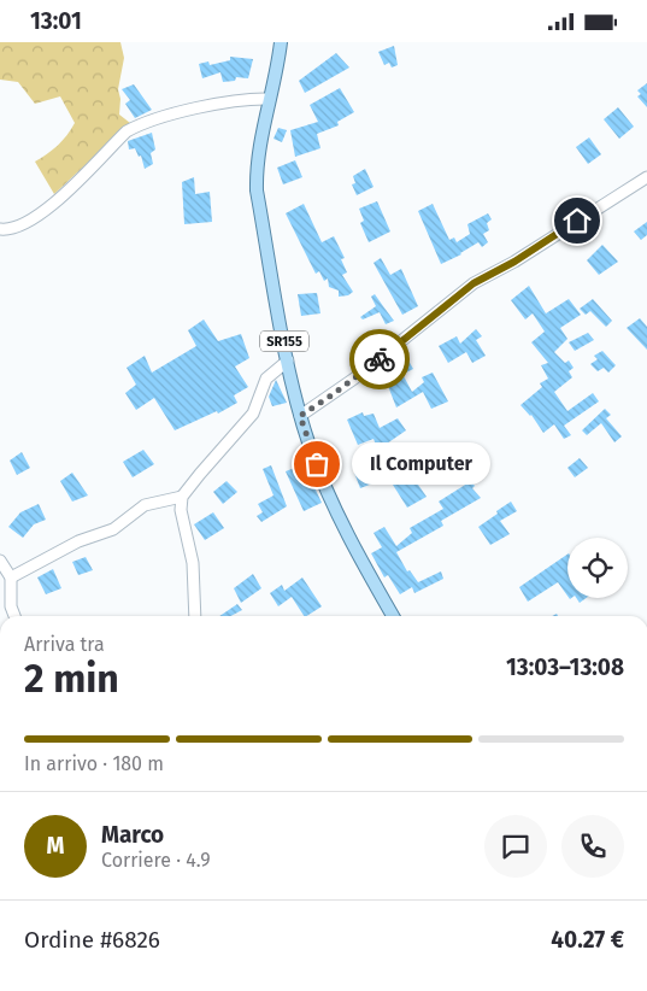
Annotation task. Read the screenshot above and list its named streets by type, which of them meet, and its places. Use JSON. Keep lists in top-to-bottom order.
{
  "streets": {
    "main road": ["SR155"]
  },
  "places": ["Il Computer"],
  "page": {
    "status": "13:01",
    "bubble": "Il Computer",
    "heading": ["2 min", "Arriva tra", "13:03–13:08"],
    "panel": [
      "Marco",
      "Corriere · 4.9",
      "Ordine #6826",
      "40.27 €"
    ],
    "bar": "In arrivo · 180 m",
    "round": "M"
  }
}
